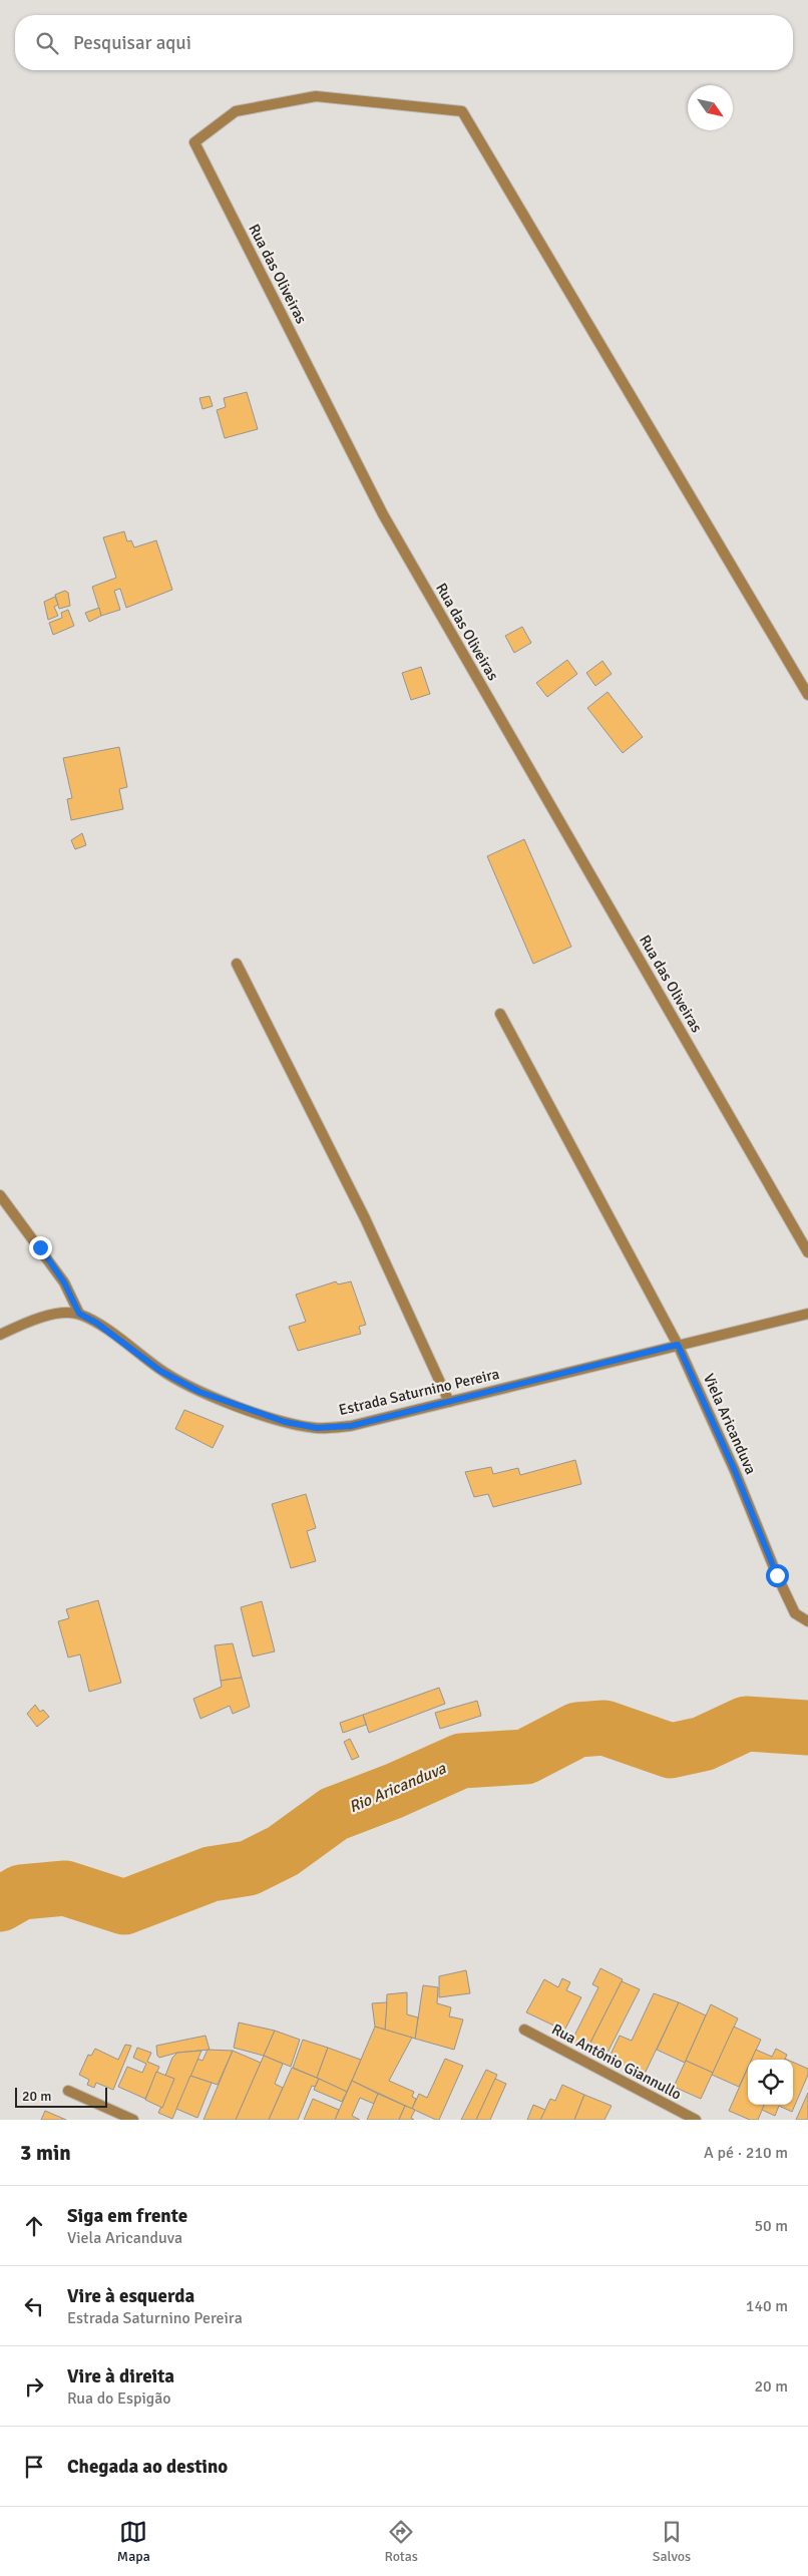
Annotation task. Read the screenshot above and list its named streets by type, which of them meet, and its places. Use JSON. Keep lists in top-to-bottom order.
{
  "streets": {
    "street": [
      "Rua das Oliveiras",
      "Estrada Saturnino Pereira",
      "Viela Aricanduva",
      "Rua Antônio Giannullo"
    ]
  },
  "crossings": [
    ["Estrada Saturnino Pereira", "Viela Aricanduva"]
  ],
  "water": ["Rio Aricanduva"],
  "scale_bar": "20 m",
  "north": "bottom right",
  "page": {
    "search": "Pesquisar aqui",
    "scale": "20 m",
    "heading": ["3 min", "A pé · 210 m"],
    "list": [
      ["Siga em frente", "Viela Aricanduva", "50 m"],
      ["Vire à esquerda", "Estrada Saturnino Pereira", "140 m"],
      ["Vire à direita", "Rua do Espigão", "20 m"],
      "Chegada ao destino"
    ],
    "nav": ["Mapa", "Rotas", "Salvos"]
  }
}
